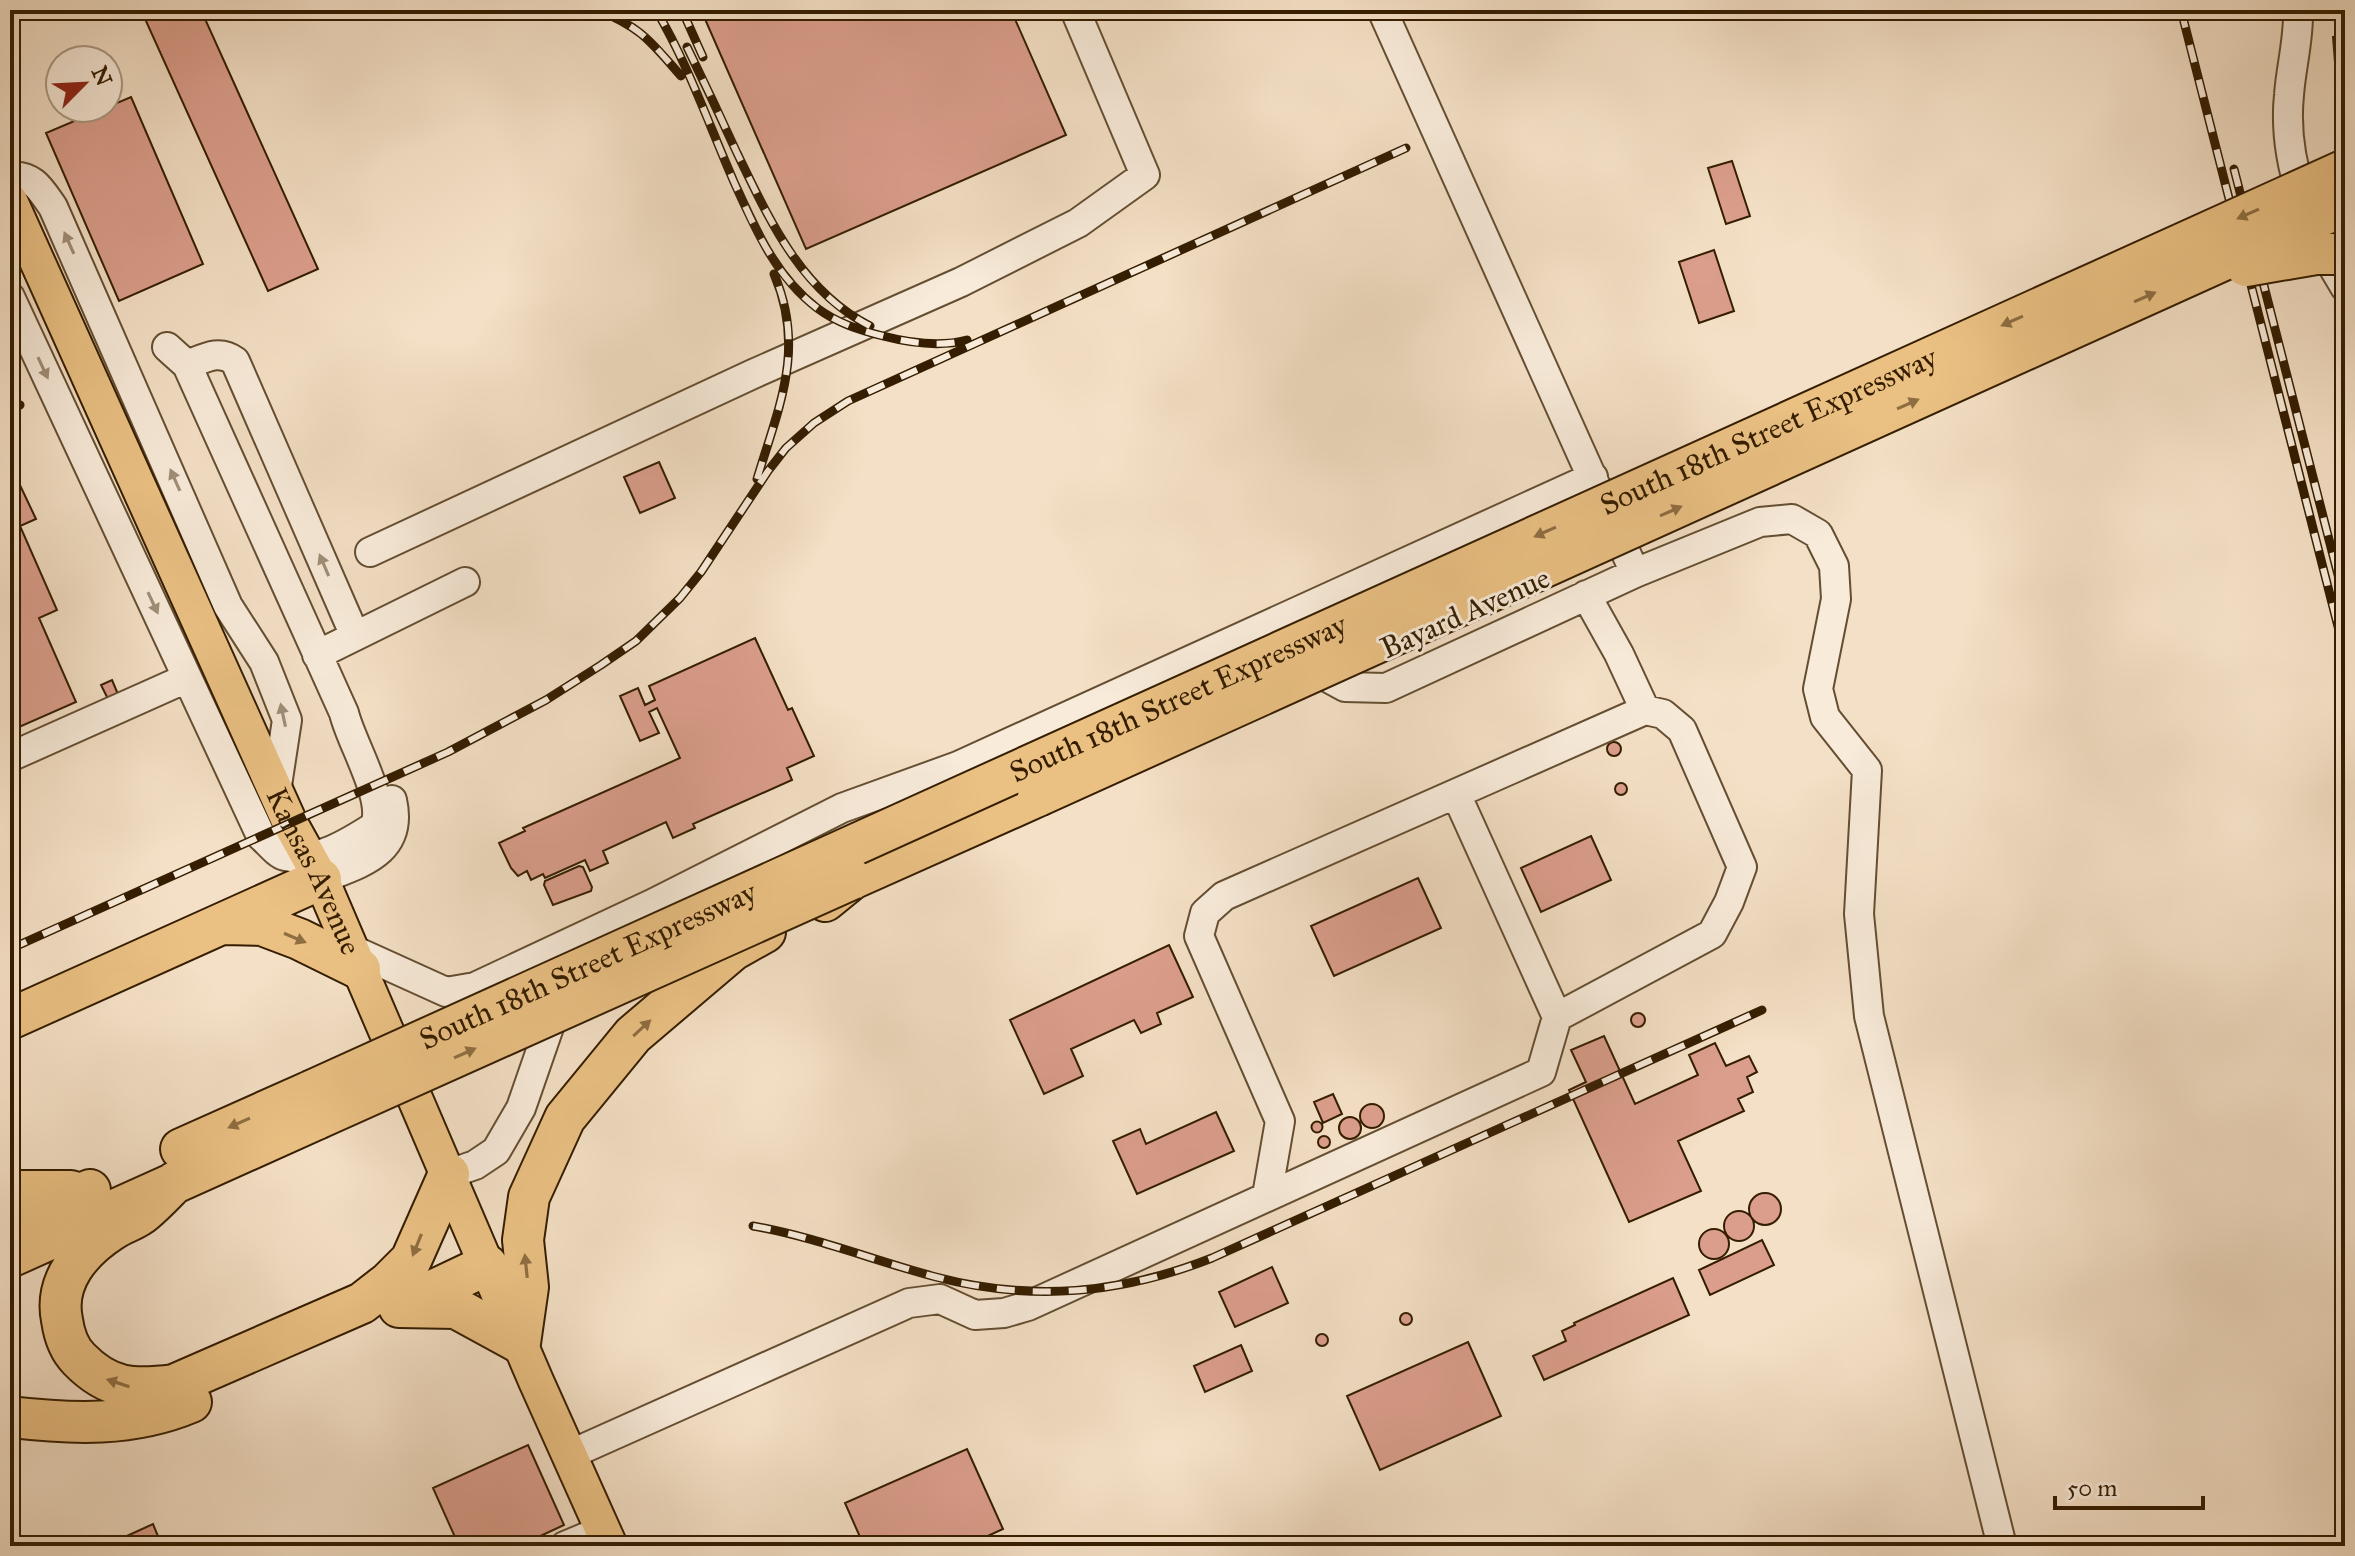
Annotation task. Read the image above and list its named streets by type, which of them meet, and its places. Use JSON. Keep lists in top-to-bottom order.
{
  "streets": {
    "highway": ["South 18th Street Expressway"],
    "main road": ["Kansas Avenue"],
    "street": ["Bayard Avenue"]
  },
  "crossings": [
    ["Bayard Avenue", "Kansas Avenue"]
  ],
  "scale_bar": "50 m",
  "north": "top right"
}
